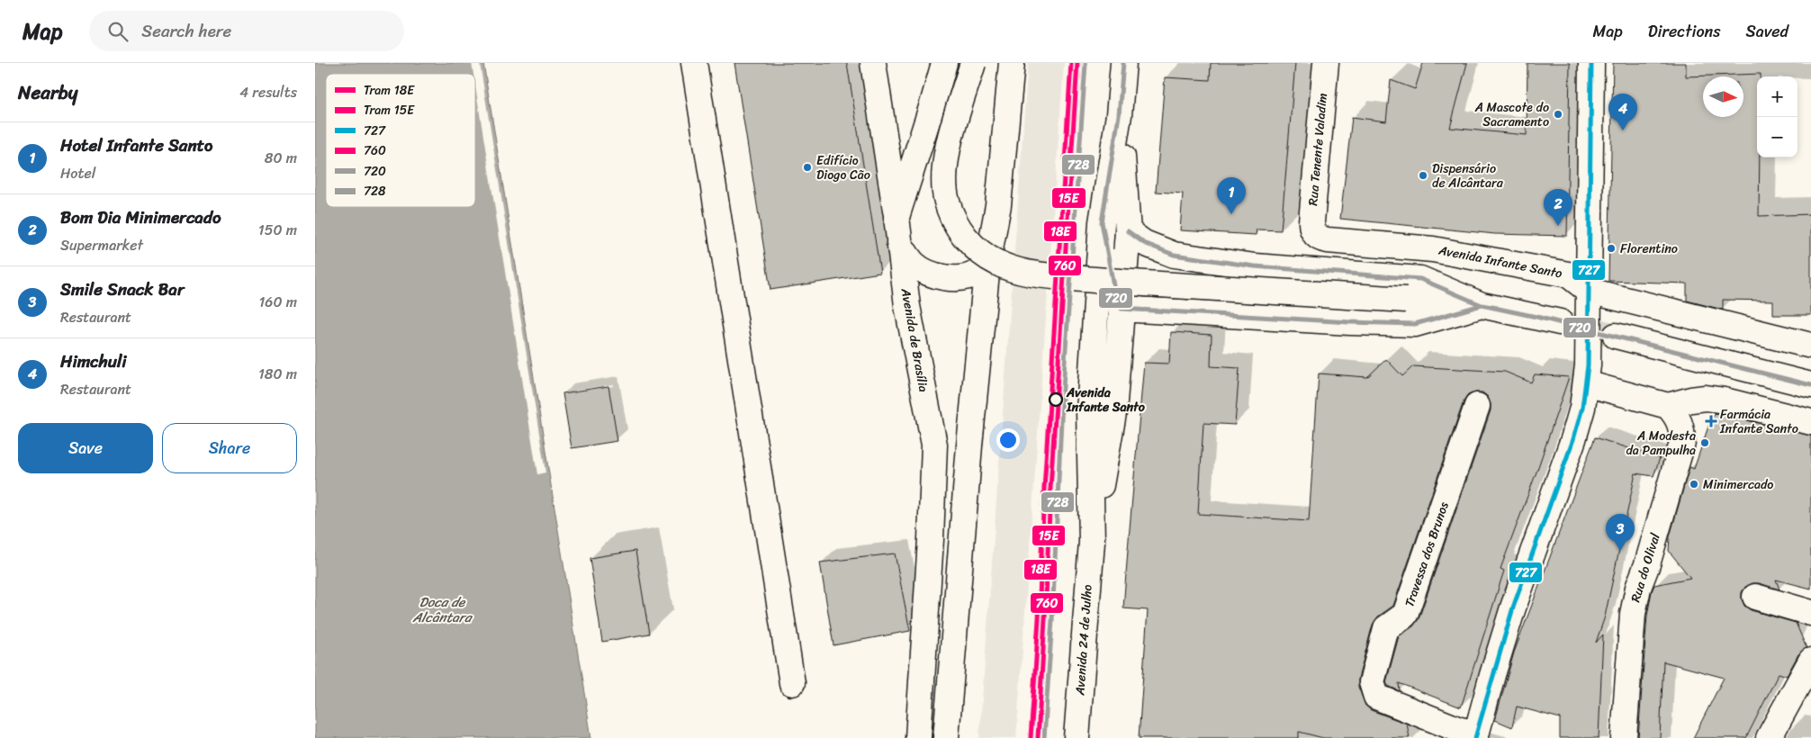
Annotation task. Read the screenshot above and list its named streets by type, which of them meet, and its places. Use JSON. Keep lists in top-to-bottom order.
{
  "streets": {
    "street": [
      "Rua Tenente Valadim",
      "Avenida Infante Santo",
      "Avenida de Brasília",
      "Travessa dos Brunos",
      "Rua do Olival",
      "Avenida 24 de Julho"
    ]
  },
  "crossings": [
    ["Rua Tenente Valadim", "Avenida Infante Santo"]
  ],
  "water": ["Doca de Alcântara"],
  "places": {
    "other": [
      "A Mascote do Sacramento",
      "Edifício Diogo Cão",
      "Dispensário de Alcântara",
      "Florentino",
      "Avenida Infante Santo",
      "A Modesta da Pampulha",
      "Minimercado"
    ],
    "health": ["Farmácia Infante Santo"]
  },
  "lines": [
    "tram line 18E",
    "tram line 15E",
    "transit line 727",
    "transit line 760",
    "transit line 720",
    "transit line 728"
  ],
  "legend": [
    "Tram 18E",
    "Tram 15E",
    "727",
    "760",
    "720",
    "728"
  ],
  "north": "right",
  "page": {
    "header": "Map",
    "search": "Search here",
    "nav": ["Map", "Directions", "Saved"],
    "heading": ["Nearby", "4 results"],
    "map_buttons": ["+", "−"],
    "pins": [
      "4",
      "1",
      "2",
      "3"
    ],
    "list": [
      {
        "mark": "1",
        "name": "Hotel Infante Santo",
        "note": "Hotel",
        "value": "80 m"
      },
      {
        "mark": "2",
        "name": "Bom Dia Minimercado",
        "note": "Supermarket",
        "value": "150 m"
      },
      {
        "mark": "3",
        "name": "Smile Snack Bar",
        "note": "Restaurant",
        "value": "160 m"
      },
      {
        "mark": "4",
        "name": "Himchuli",
        "note": "Restaurant",
        "value": "180 m"
      }
    ],
    "buttons": ["Save", "Share"]
  }
}
